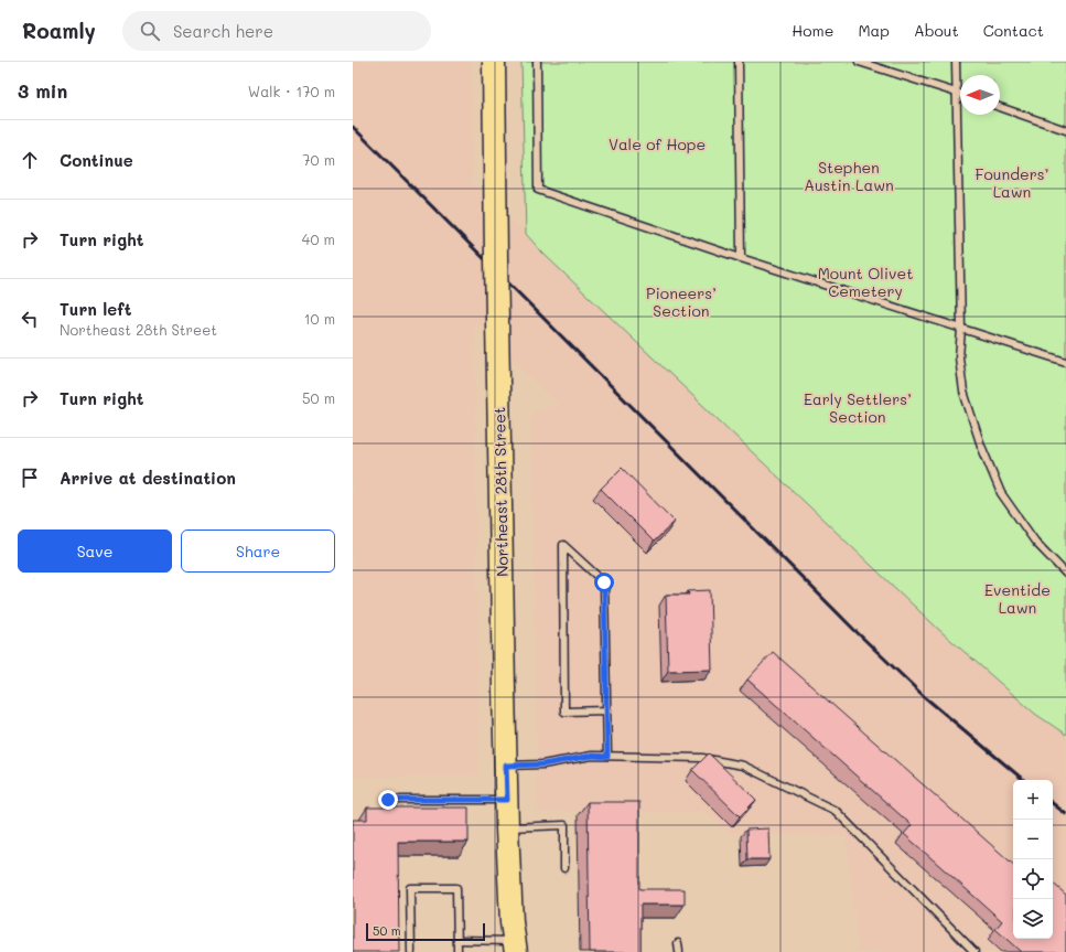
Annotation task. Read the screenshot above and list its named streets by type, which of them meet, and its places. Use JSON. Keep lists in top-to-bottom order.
{
  "streets": {
    "main road": ["Northeast 28th Street"]
  },
  "parks": [
    "Vale of Hope",
    "Stephen Austin Lawn",
    "Founders’ Lawn",
    "Mount Olivet Cemetery",
    "Pioneers’ Section",
    "Early Settlers’ Section",
    "Eventide Lawn"
  ],
  "scale_bar": "50 m",
  "north": "left",
  "page": {
    "header": "Roamly",
    "search": "Search here",
    "nav": [
      "Home",
      "Map",
      "About",
      "Contact"
    ],
    "heading": ["3 min", "Walk · 170 m"],
    "list": [
      ["Continue", "70 m"],
      ["Turn right", "40 m"],
      ["Turn left", "Northeast 28th Street", "10 m"],
      ["Turn right", "50 m"],
      "Arrive at destination"
    ],
    "buttons": ["Save", "Share"],
    "map_buttons": ["+", "−"],
    "scale": "50 m"
  }
}
